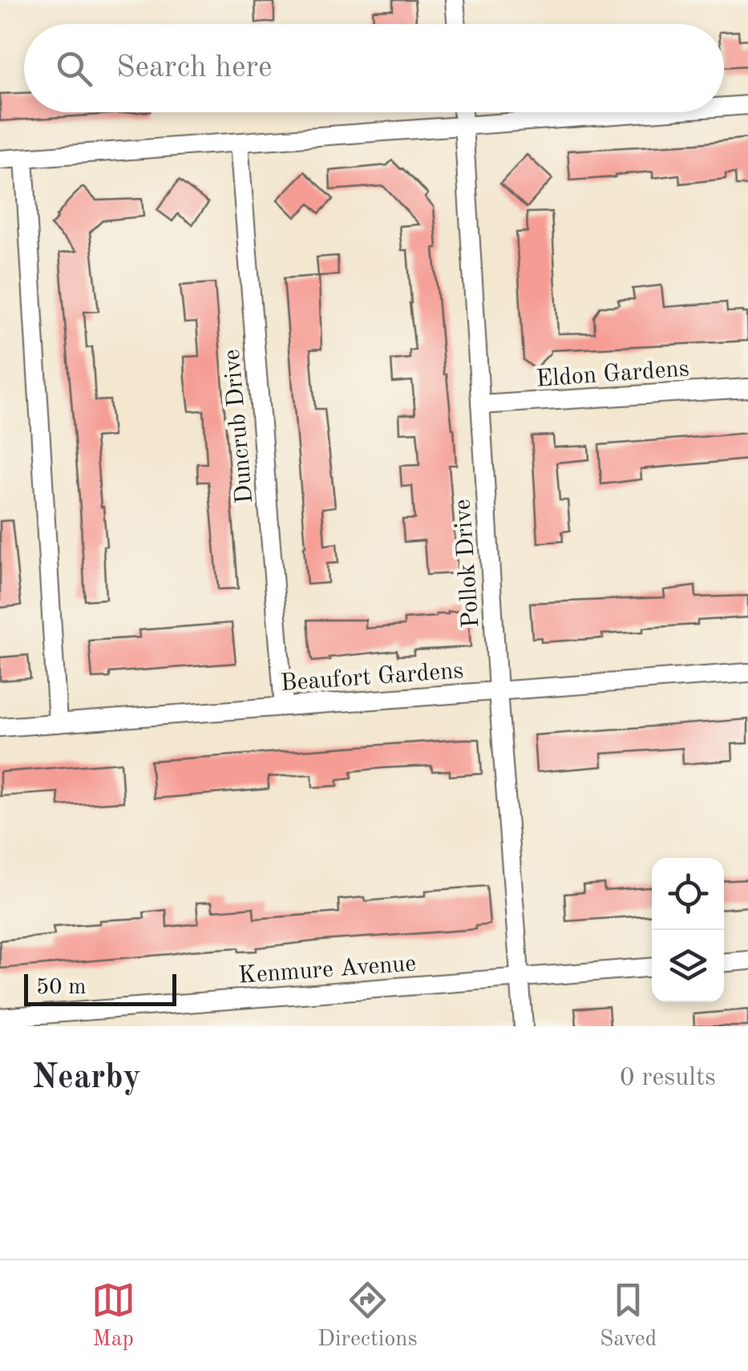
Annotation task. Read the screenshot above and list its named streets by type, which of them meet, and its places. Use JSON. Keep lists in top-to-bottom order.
{
  "streets": {
    "street": [
      "Eldon Gardens",
      "Duncrub Drive",
      "Pollok Drive",
      "Beaufort Gardens",
      "Kenmure Avenue"
    ]
  },
  "crossings": [
    ["Eldon Gardens", "Pollok Drive"],
    ["Duncrub Drive", "Beaufort Gardens"],
    ["Pollok Drive", "Beaufort Gardens"],
    ["Pollok Drive", "Kenmure Avenue"]
  ],
  "scale_bar": "50 m",
  "page": {
    "search": "Search here",
    "scale": "50 m",
    "heading": ["Nearby", "0 results"],
    "nav": ["Map", "Directions", "Saved"]
  }
}
